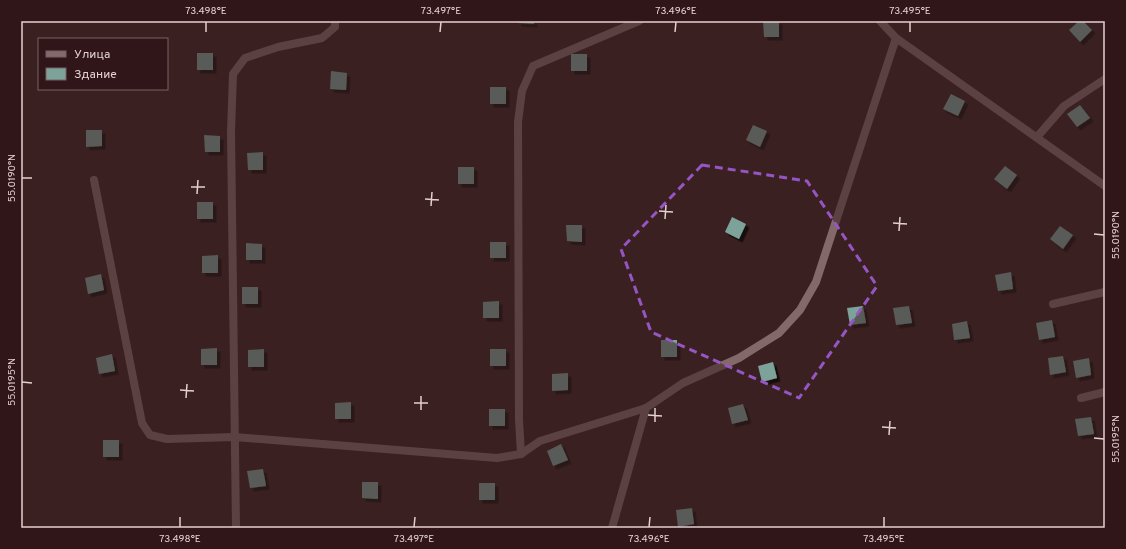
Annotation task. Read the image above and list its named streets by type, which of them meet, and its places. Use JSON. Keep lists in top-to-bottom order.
{
  "legend": ["Улица", "Здание"],
  "coordinates": [
    "73.498°E",
    "73.497°E",
    "73.496°E",
    "73.495°E",
    "55.0190°N",
    "55.0195°N"
  ]
}
